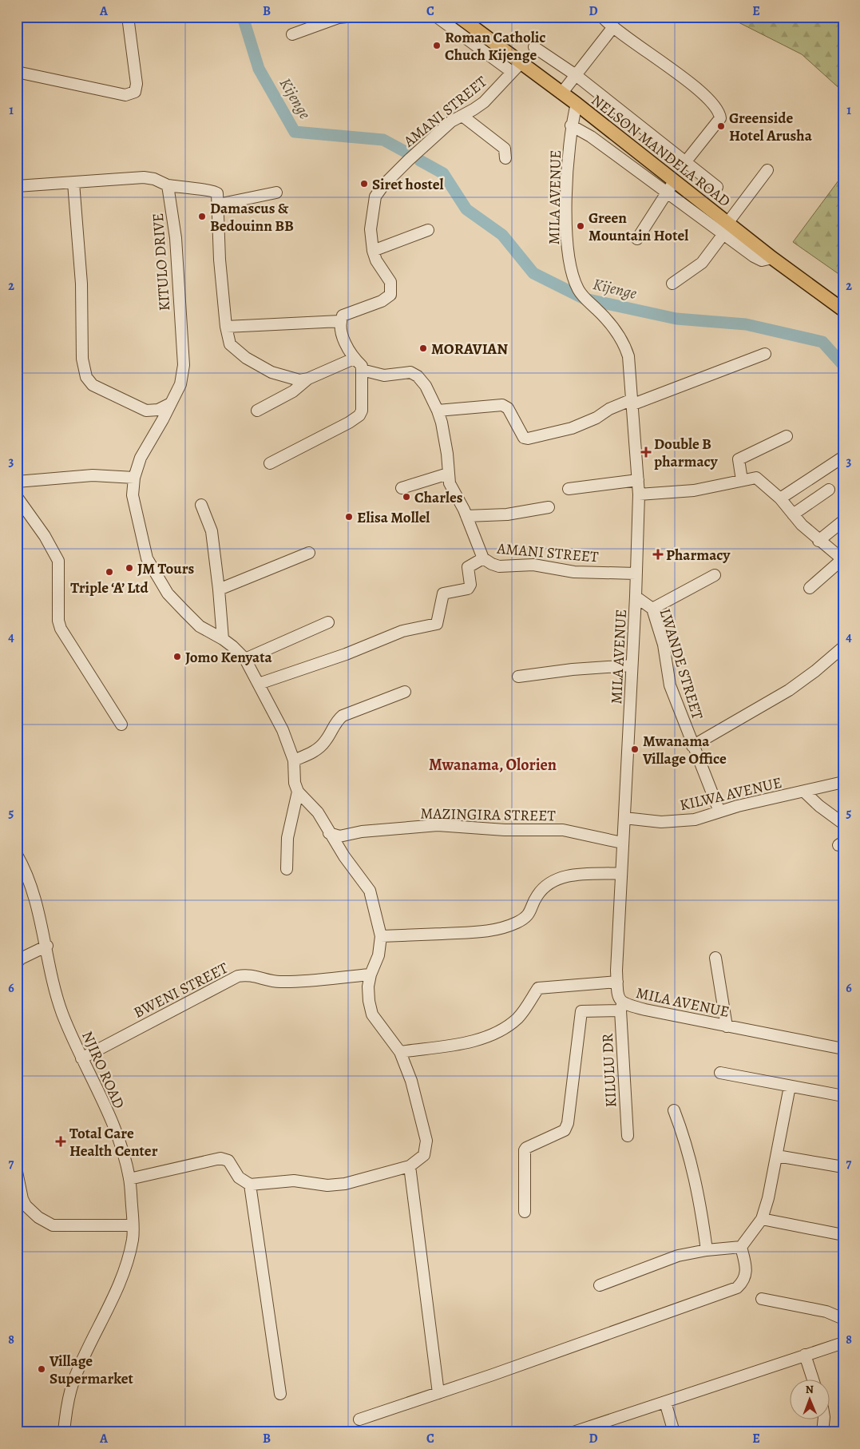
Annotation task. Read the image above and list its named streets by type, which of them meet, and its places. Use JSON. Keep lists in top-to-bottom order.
{
  "streets": {
    "main road": ["NELSON MANDELA ROAD"],
    "street": [
      "AMANI STREET",
      "MILA AVENUE",
      "KITULO DRIVE",
      "LWANDE STREET",
      "KILWA AVENUE",
      "MAZINGIRA STREET",
      "BWENI STREET",
      "NJIRO ROAD",
      "KILULU DR"
    ]
  },
  "crossings": [
    ["AMANI STREET", "NELSON MANDELA ROAD"],
    ["AMANI STREET", "MILA AVENUE"],
    ["NELSON MANDELA ROAD", "MILA AVENUE"],
    ["MILA AVENUE", "LWANDE STREET"],
    ["MILA AVENUE", "KILWA AVENUE"],
    ["MILA AVENUE", "MAZINGIRA STREET"],
    ["MILA AVENUE", "KILULU DR"],
    ["LWANDE STREET", "KILWA AVENUE"],
    ["BWENI STREET", "NJIRO ROAD"]
  ],
  "districts": ["Mwanama, Olorien"],
  "water": ["Kijenge"],
  "places": {
    "other": [
      "Roman Catholic Chuch Kijenge",
      "Greenside Hotel Arusha",
      "Siret hostel",
      "Damascus & Bedouinn BB",
      "Green Mountain Hotel",
      "MORAVIAN",
      "Charles",
      "Elisa Mollel",
      "JM Tours",
      "Triple ‘A’ Ltd",
      "Jomo Kenyata",
      "Mwanama Village Office",
      "Village Supermarket"
    ],
    "health": ["Double B pharmacy", "Pharmacy", "Total Care Health Center"]
  },
  "north": "top",
  "grid": {
    "columns": [
      "A",
      "B",
      "C",
      "D",
      "E"
    ],
    "rows": [
      "1",
      "2",
      "3",
      "4",
      "5",
      "6",
      "7",
      "8"
    ]
  }
}
